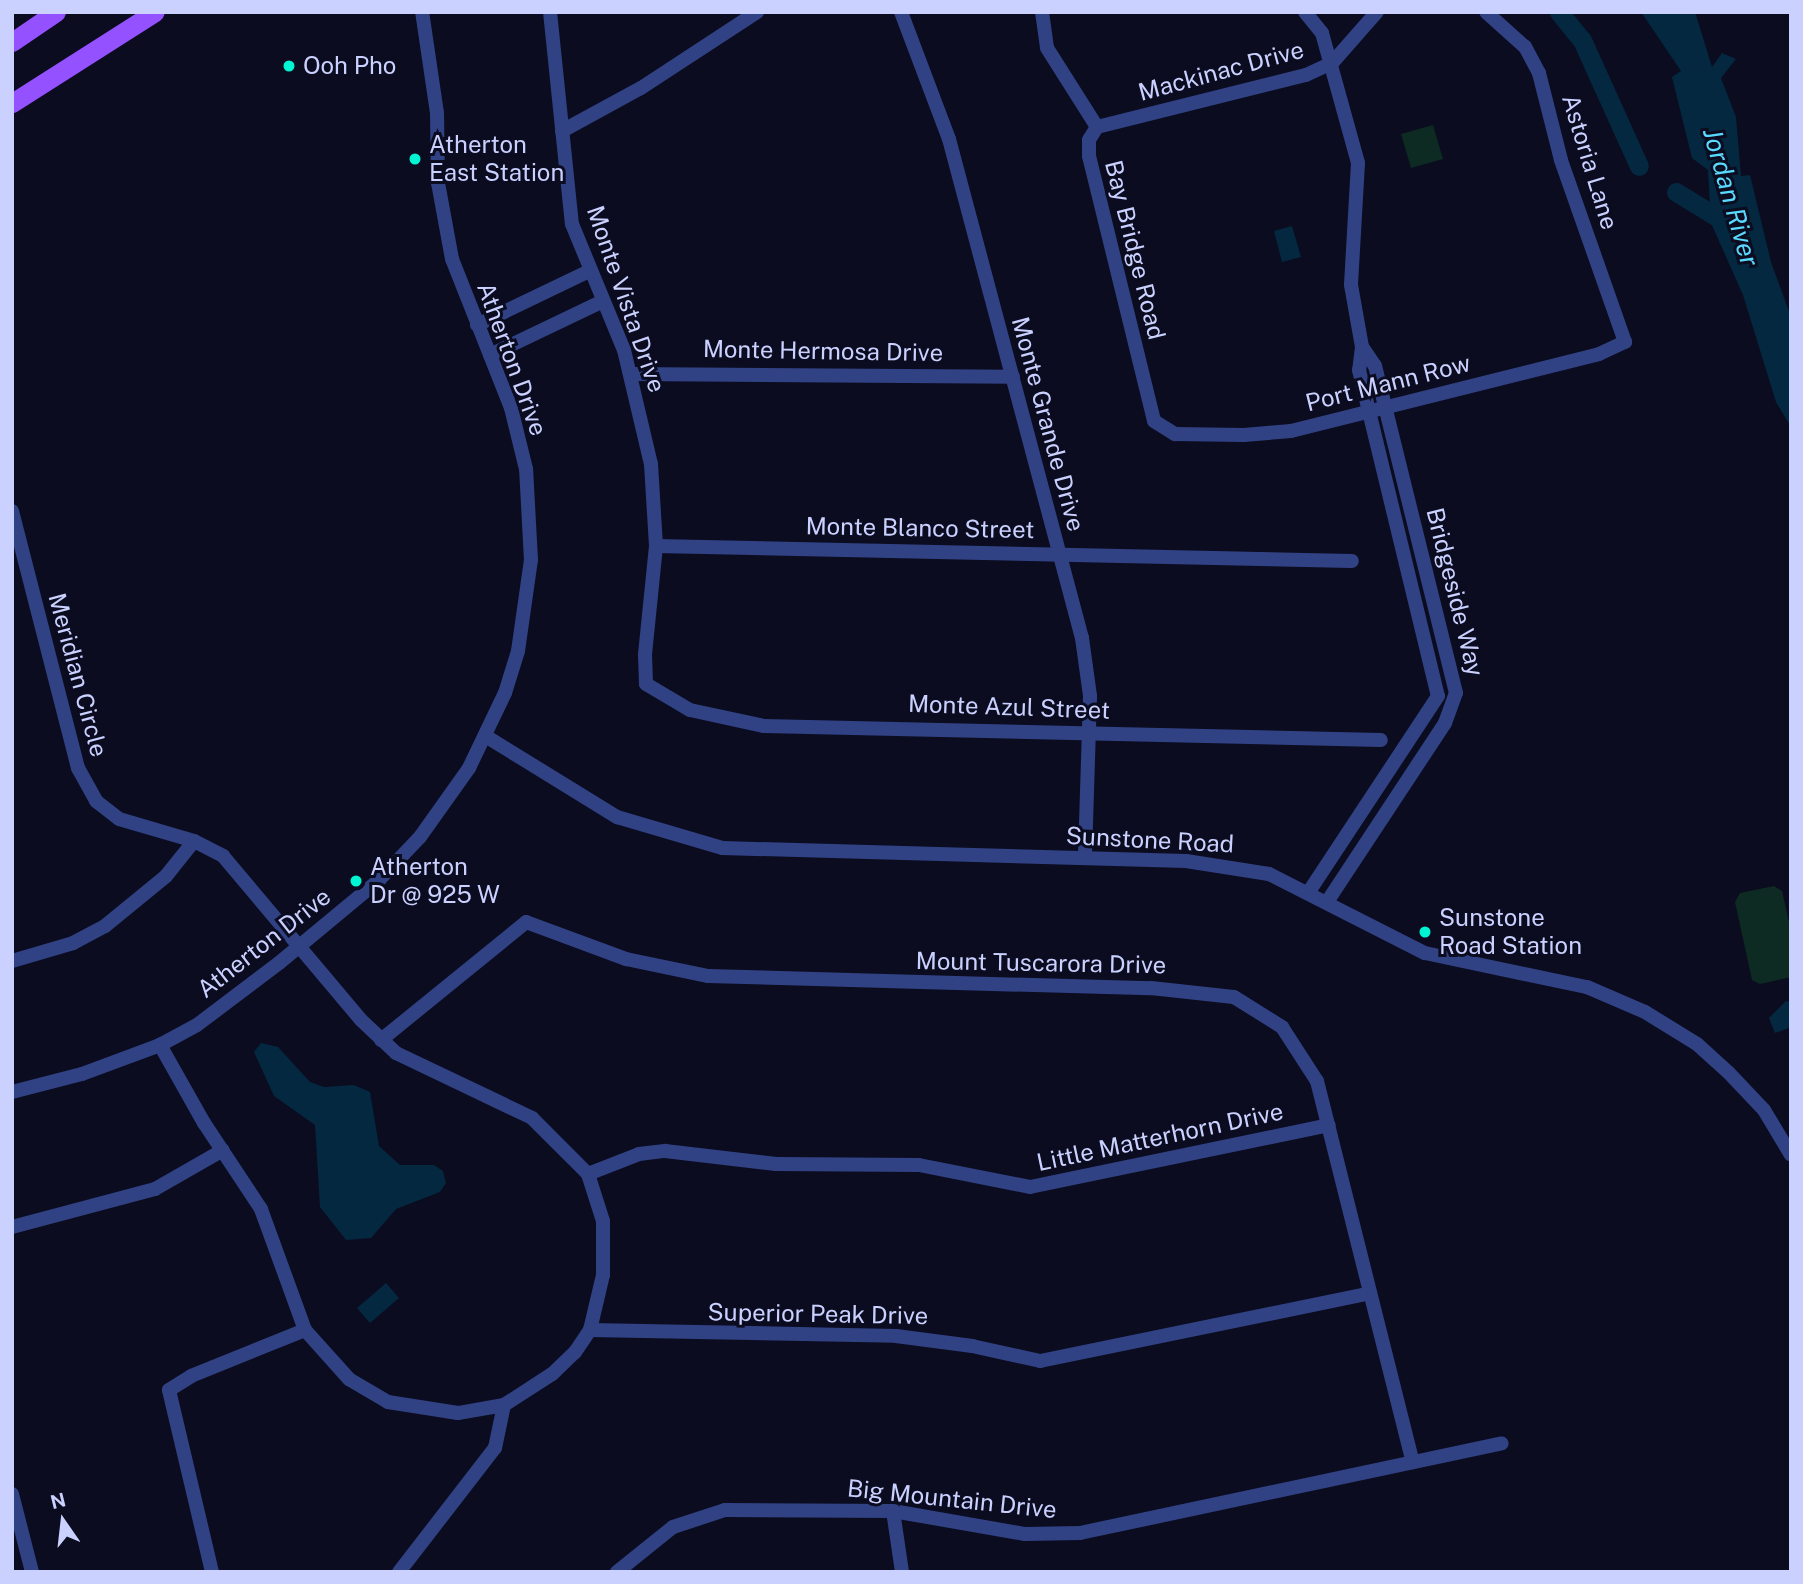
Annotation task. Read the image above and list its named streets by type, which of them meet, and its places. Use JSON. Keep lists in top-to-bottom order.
{
  "streets": {
    "street": [
      "Mackinac Drive",
      "Astoria Lane",
      "Bay Bridge Road",
      "Monte Vista Drive",
      "Monte Hermosa Drive",
      "Atherton Drive",
      "Port Mann Row",
      "Monte Grande Drive",
      "Monte Blanco Street",
      "Bridgeside Way",
      "Meridian Circle",
      "Monte Azul Street",
      "Sunstone Road",
      "Mount Tuscarora Drive",
      "Little Matterhorn Drive",
      "Superior Peak Drive",
      "Big Mountain Drive"
    ]
  },
  "crossings": [
    ["Mackinac Drive", "Bay Bridge Road"],
    ["Mackinac Drive", "Bridgeside Way"],
    ["Astoria Lane", "Port Mann Row"],
    ["Bay Bridge Road", "Port Mann Row"],
    ["Monte Vista Drive", "Monte Hermosa Drive"],
    ["Monte Vista Drive", "Monte Blanco Street"],
    ["Monte Vista Drive", "Monte Azul Street"],
    ["Monte Hermosa Drive", "Monte Grande Drive"],
    ["Atherton Drive", "Meridian Circle"],
    ["Atherton Drive", "Sunstone Road"],
    ["Port Mann Row", "Bridgeside Way"],
    ["Monte Grande Drive", "Monte Blanco Street"],
    ["Monte Grande Drive", "Monte Azul Street"],
    ["Monte Grande Drive", "Sunstone Road"],
    ["Bridgeside Way", "Sunstone Road"],
    ["Meridian Circle", "Mount Tuscarora Drive"],
    ["Meridian Circle", "Little Matterhorn Drive"],
    ["Mount Tuscarora Drive", "Little Matterhorn Drive"],
    ["Mount Tuscarora Drive", "Superior Peak Drive"],
    ["Mount Tuscarora Drive", "Big Mountain Drive"]
  ],
  "water": ["Jordan River"],
  "places": [
    "Ooh Pho",
    "Atherton East Station",
    "Atherton Dr @ 925 W",
    "Sunstone Road Station"
  ],
  "north": "top"
}
